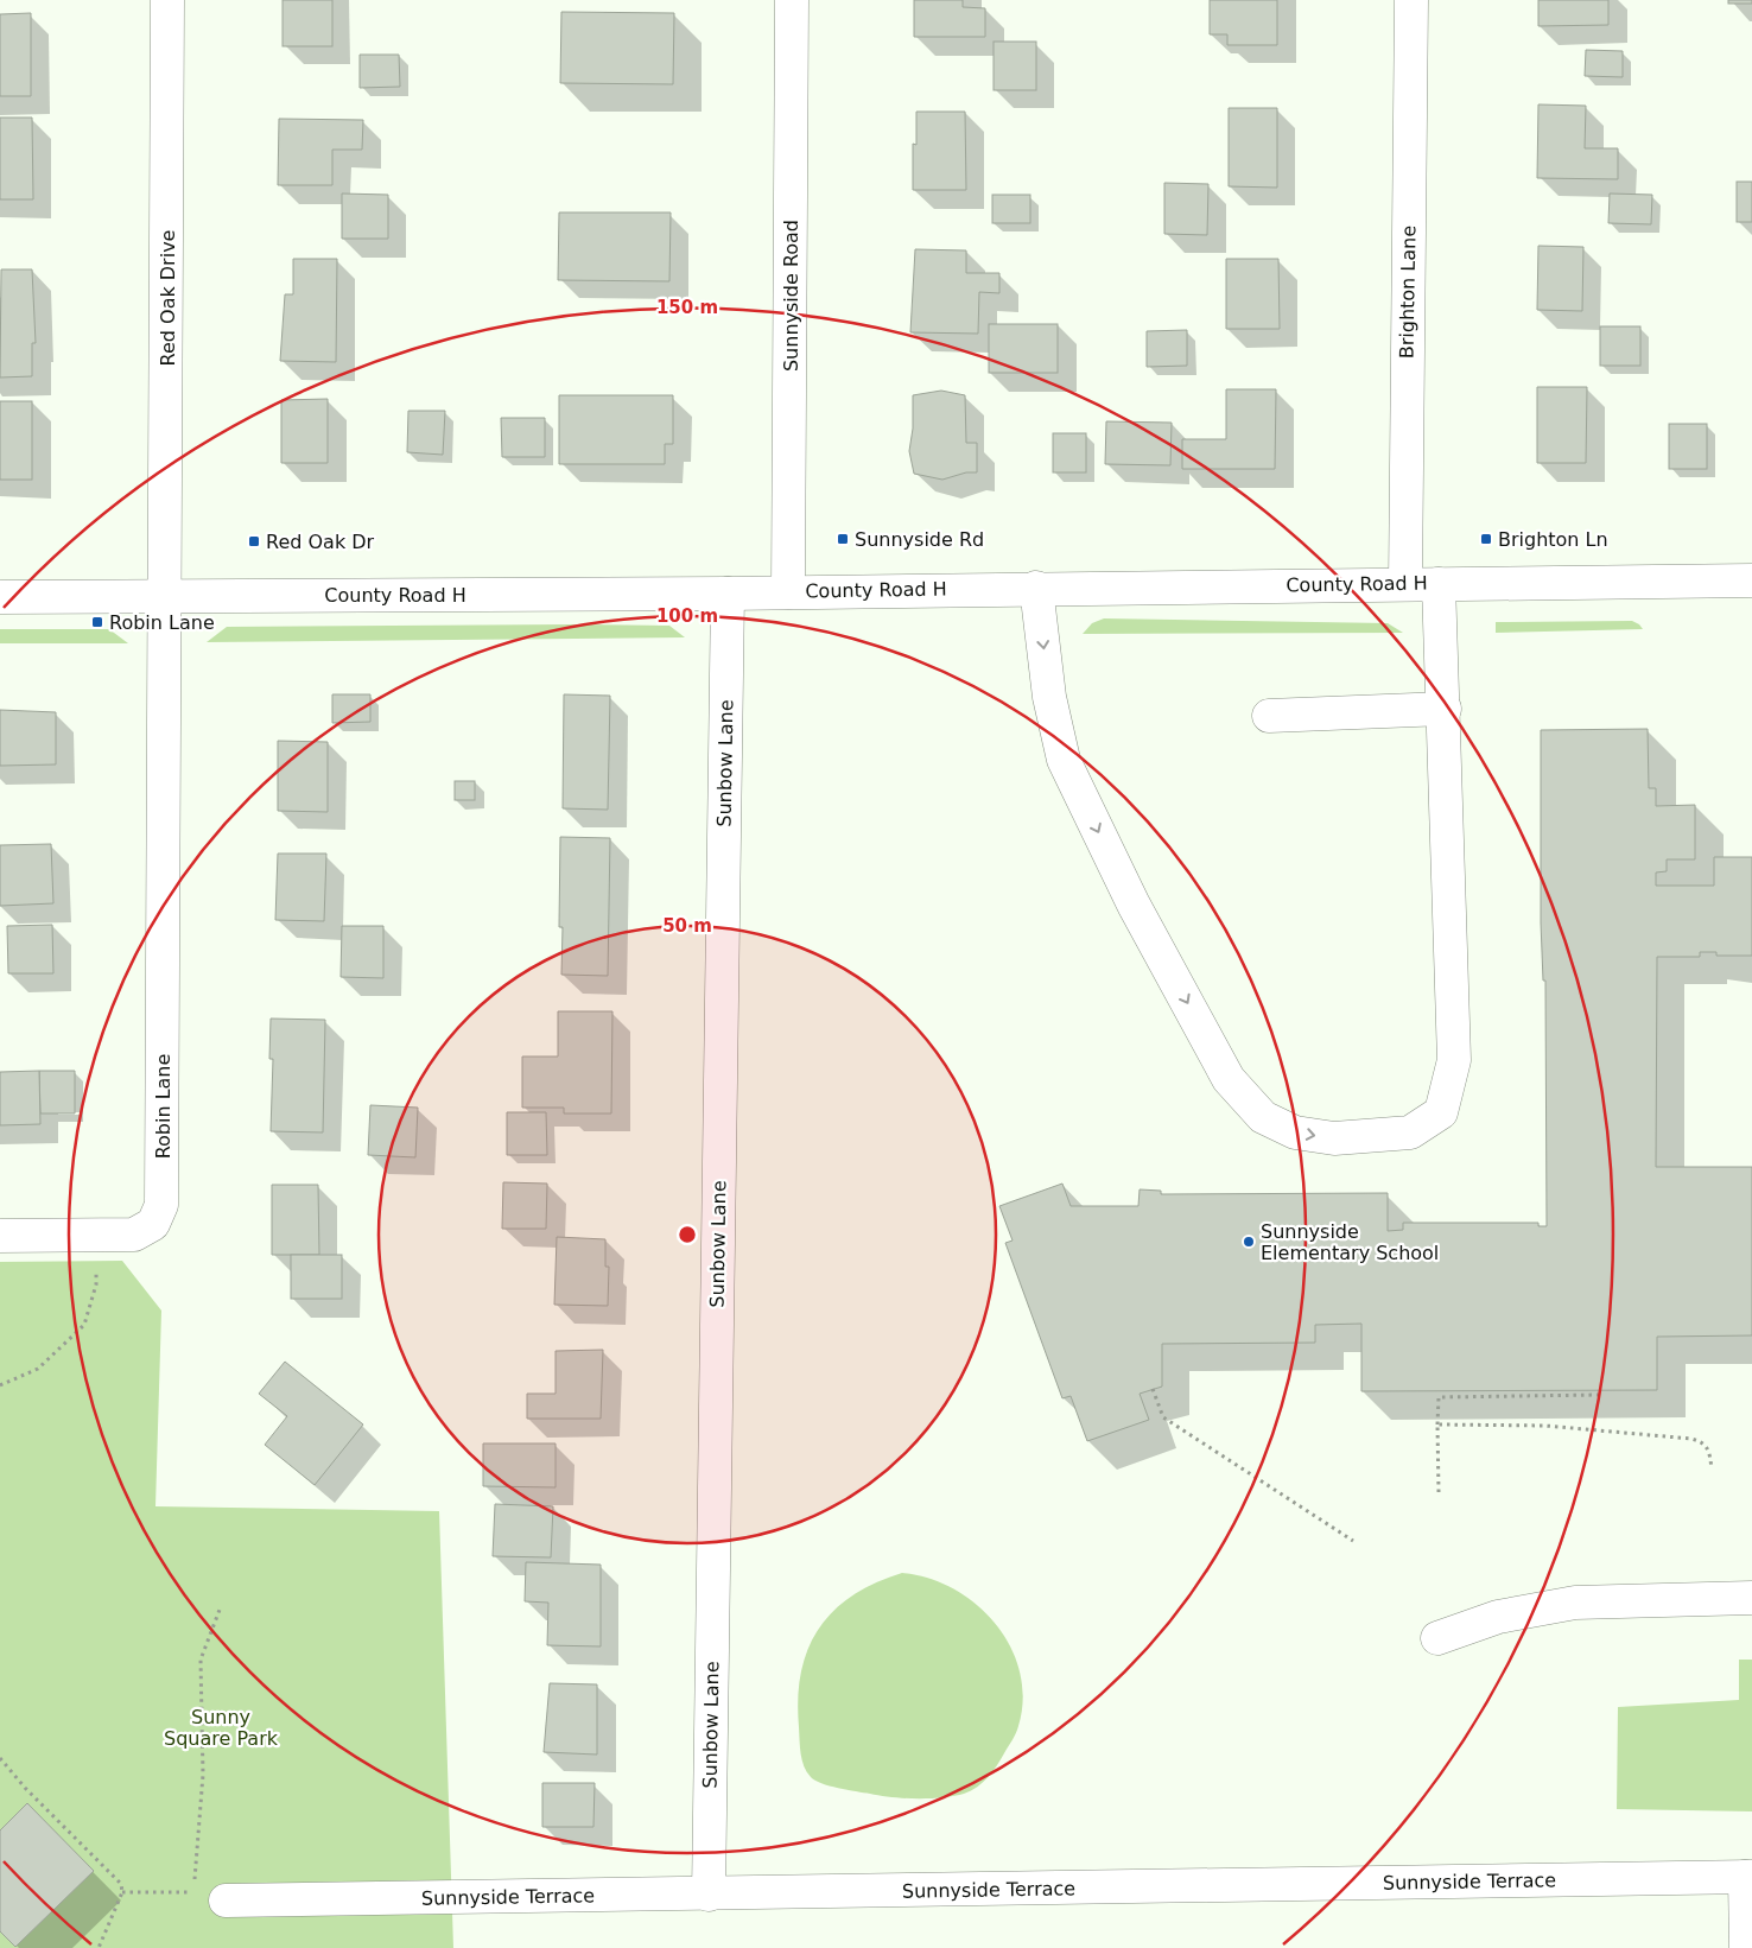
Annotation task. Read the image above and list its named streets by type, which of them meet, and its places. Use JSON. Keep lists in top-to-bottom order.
{
  "streets": {
    "street": [
      "Brighton Lane",
      "Sunnyside Road",
      "Red Oak Drive",
      "County Road H",
      "Sunbow Lane",
      "Robin Lane",
      "Sunnyside Terrace"
    ]
  },
  "crossings": [
    ["Brighton Lane", "County Road H"],
    ["Sunnyside Road", "County Road H"],
    ["Red Oak Drive", "County Road H"],
    ["Red Oak Drive", "Robin Lane"],
    ["County Road H", "Sunbow Lane"],
    ["County Road H", "Robin Lane"],
    ["Sunbow Lane", "Sunnyside Terrace"]
  ],
  "parks": ["Sunny Square Park"],
  "places": {
    "transit": [
      "Sunnyside Rd",
      "Brighton Ln",
      "Red Oak Dr",
      "Robin Lane"
    ],
    "other": ["Sunnyside Elementary School"]
  },
  "rings": ["150 m", "100 m", "50 m"]
}
